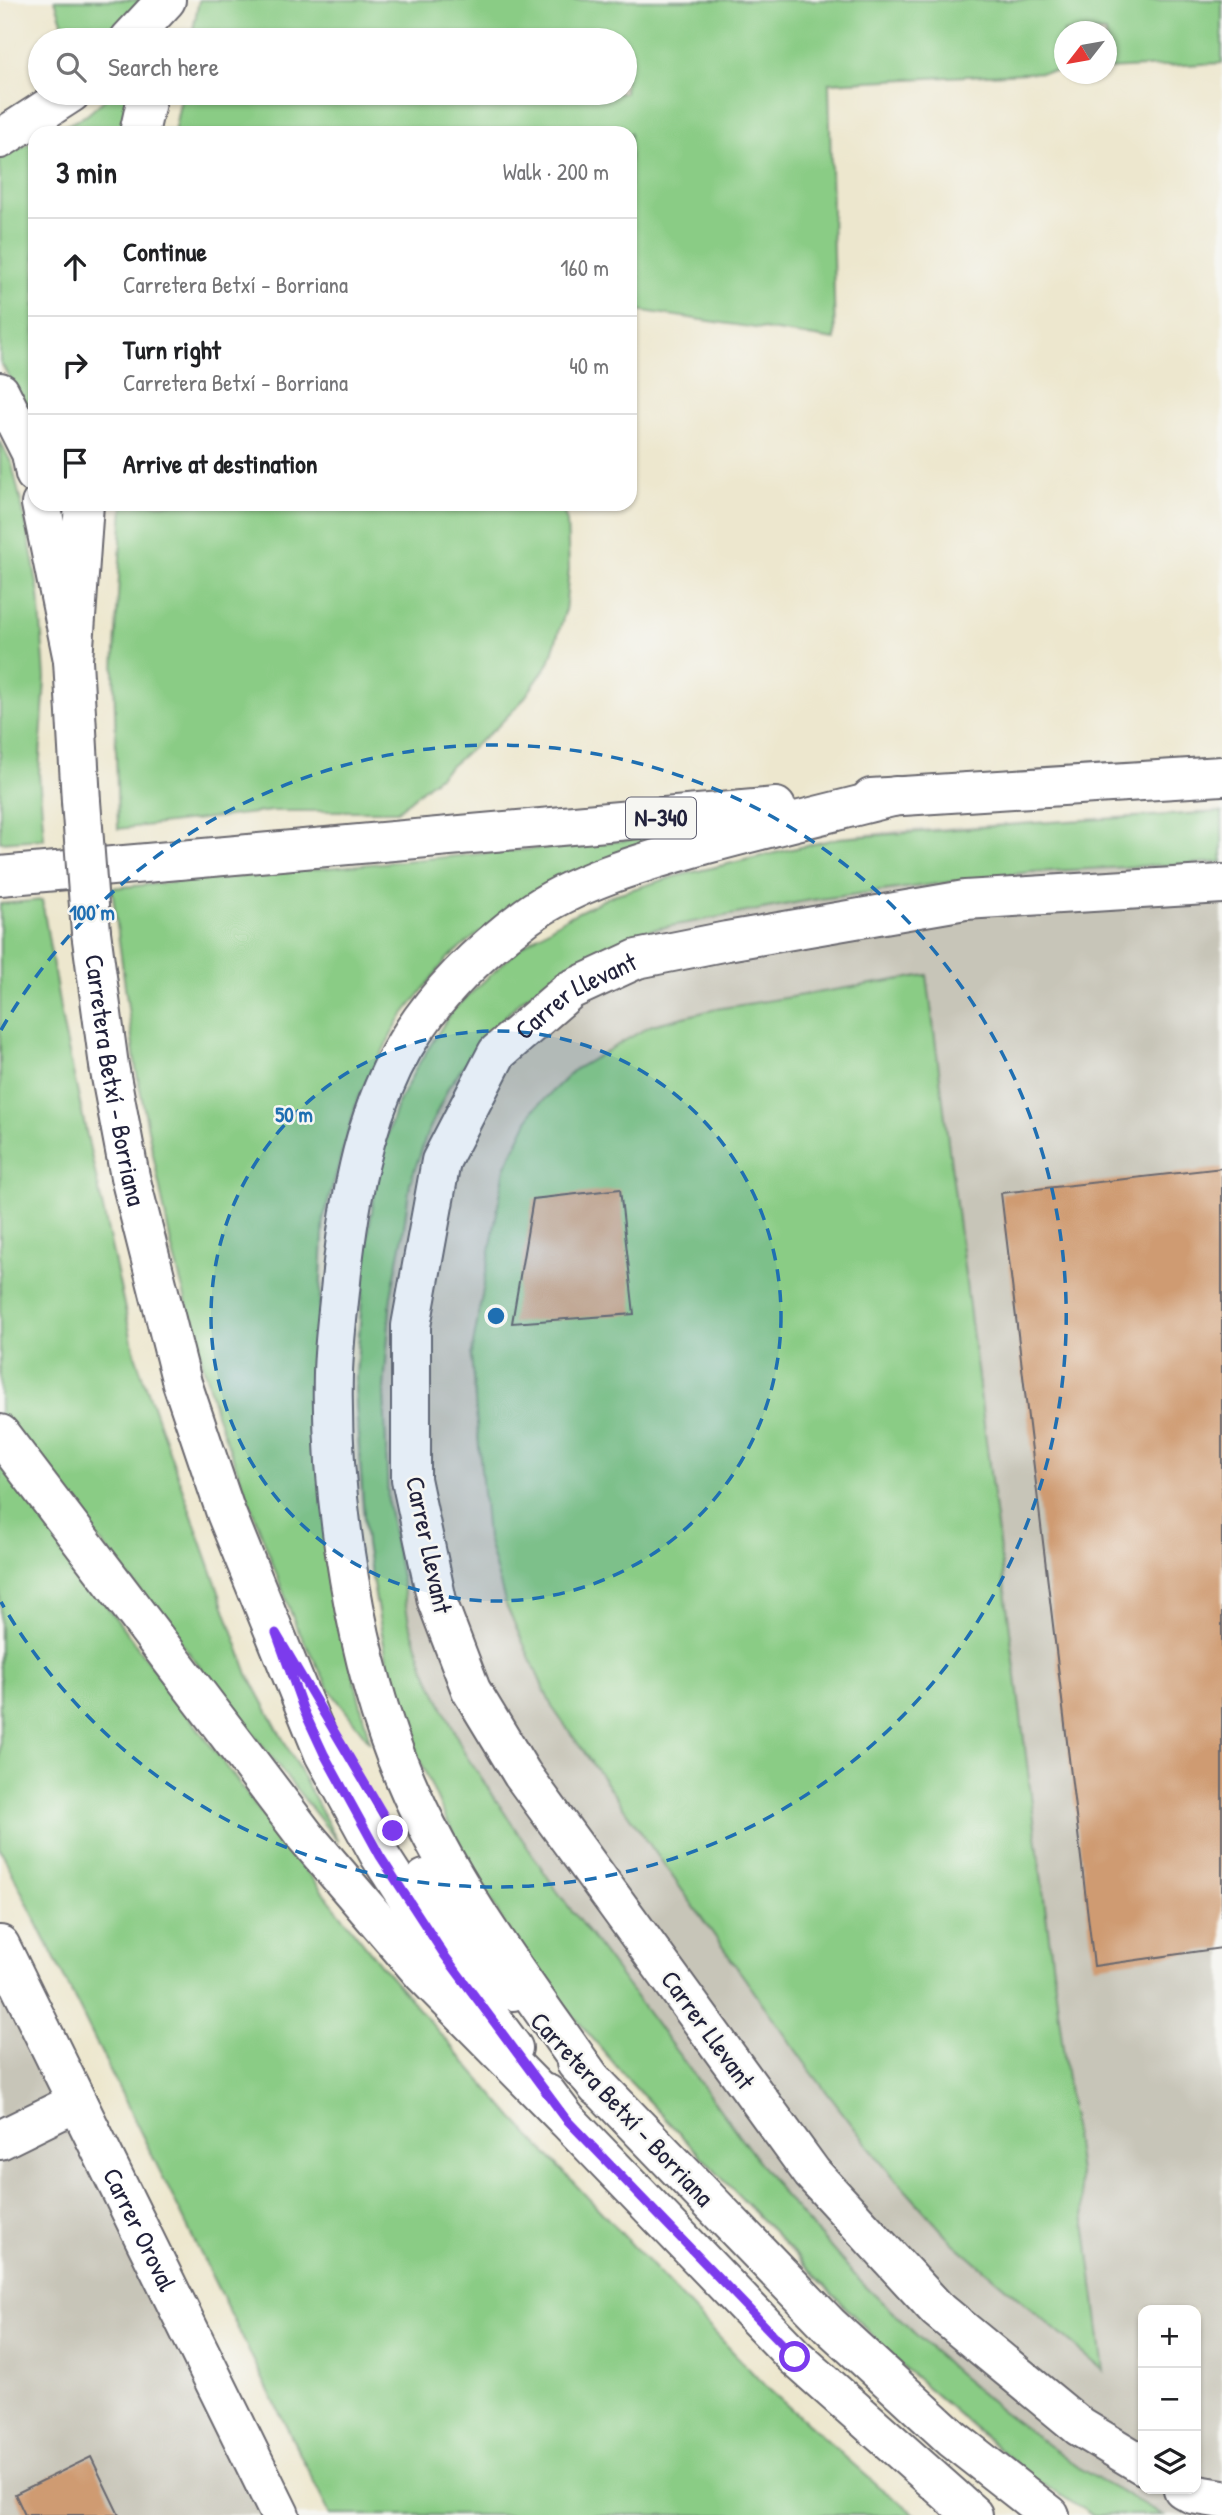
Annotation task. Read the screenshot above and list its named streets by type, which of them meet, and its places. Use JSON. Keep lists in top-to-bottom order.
{
  "streets": {
    "main road": [
      "N-340",
      "Carrer Llevant",
      "Carretera Betxí - Borriana",
      "Carrer Oroval"
    ]
  },
  "north": "bottom left",
  "page": {
    "search": "Search here",
    "heading": ["3 min", "Walk · 200 m"],
    "list": [
      ["Continue", "Carretera Betxí - Borriana", "160 m"],
      ["Turn right", "Carretera Betxí - Borriana", "40 m"],
      "Arrive at destination"
    ],
    "map_buttons": ["+", "−"]
  },
  "rings": ["100 m", "50 m"]
}
